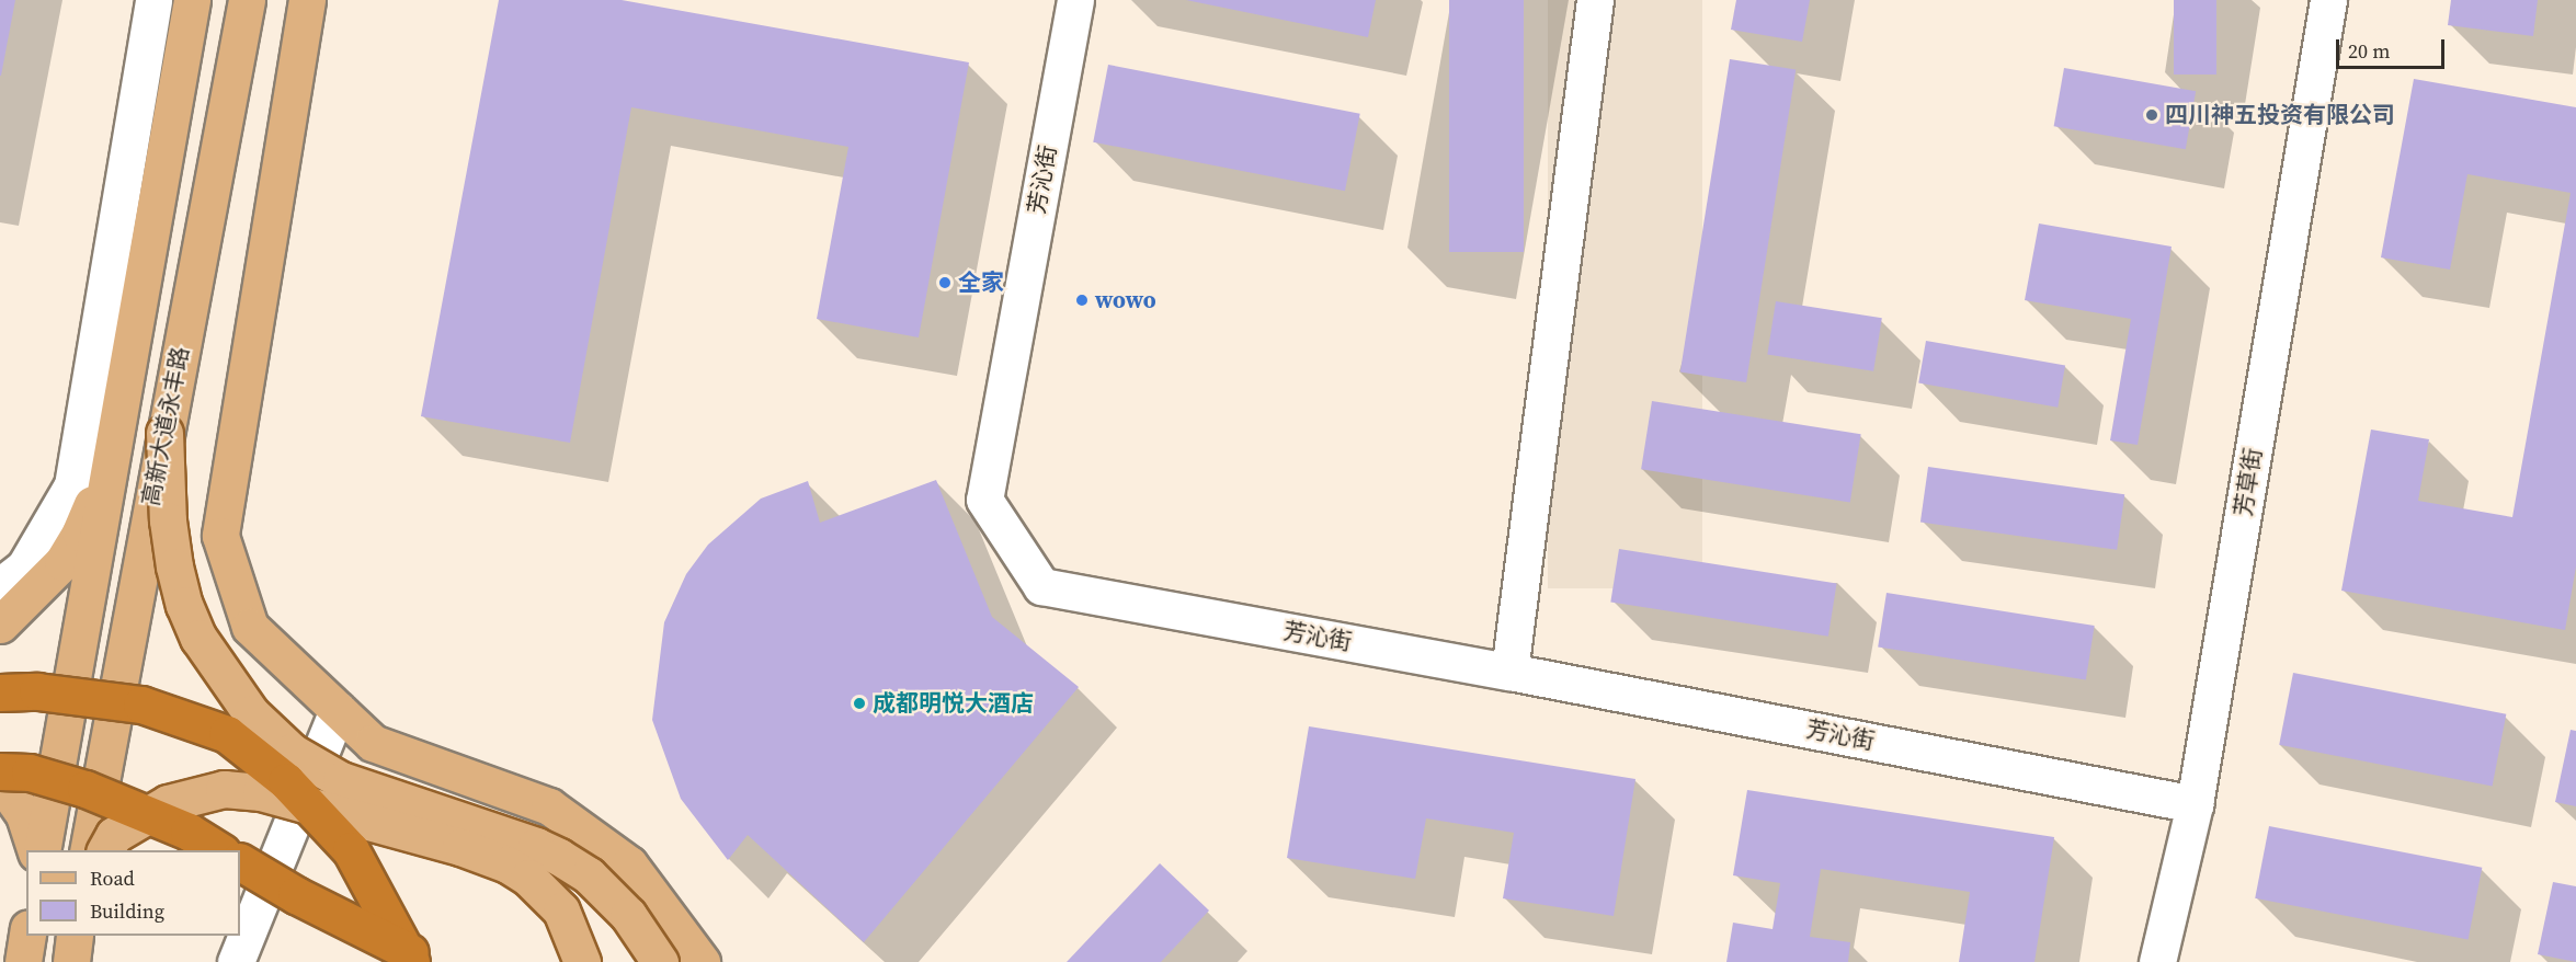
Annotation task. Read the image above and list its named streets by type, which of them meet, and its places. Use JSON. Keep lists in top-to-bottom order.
{
  "streets": {
    "main road": ["高新大道永丰路"],
    "street": ["芳沁街", "芳草街"]
  },
  "crossings": [
    ["芳沁街", "芳草街"]
  ],
  "places": [
    "四川神五投资有限公司",
    "全家",
    "wowo",
    "成都明悦大酒店"
  ],
  "legend": ["Road", "Building"],
  "scale_bar": "20 m"
}
